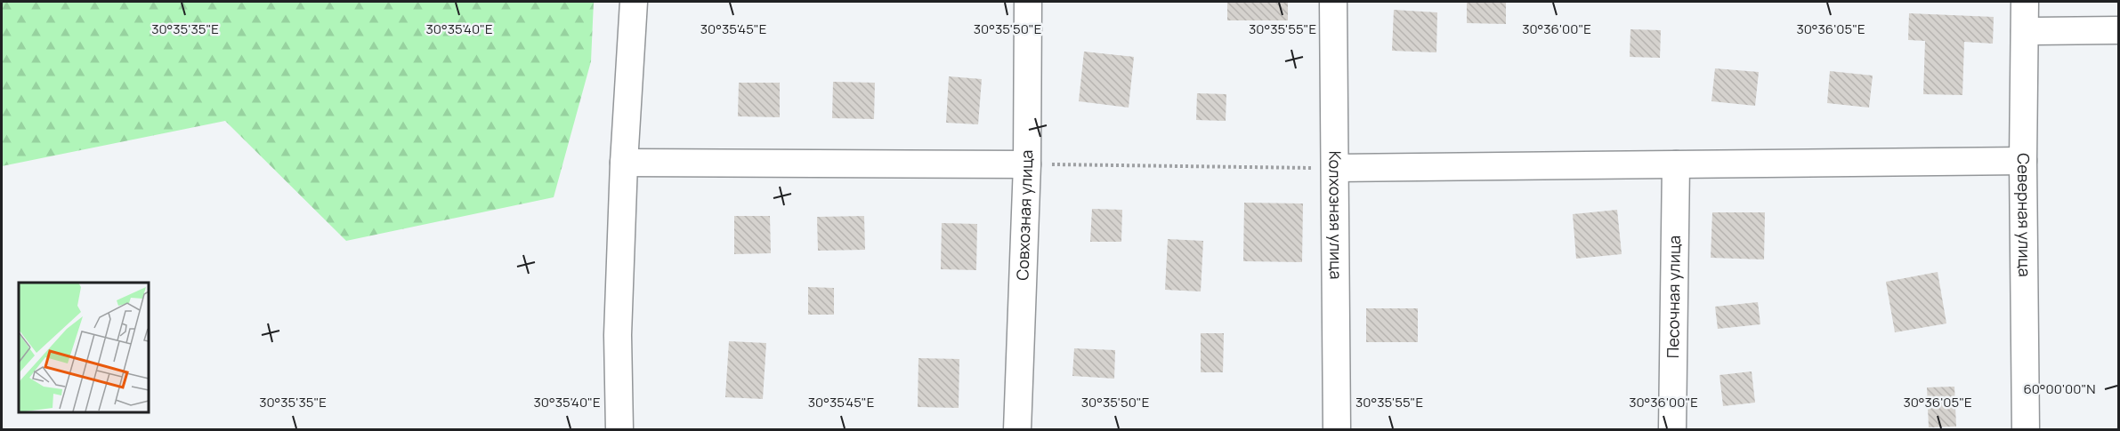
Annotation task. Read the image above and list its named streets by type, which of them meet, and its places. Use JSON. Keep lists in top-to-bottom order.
{
  "streets": {
    "street": [
      "Северная улица",
      "Совхозная улица",
      "Колхозная улица",
      "Песочная улица"
    ]
  },
  "coordinates": [
    "30°35'35\"E",
    "30°35'40\"E",
    "30°35'45\"E",
    "30°35'50\"E",
    "30°35'55\"E",
    "30°36'00\"E",
    "30°36'05\"E",
    "60°00'00\"N"
  ]
}
